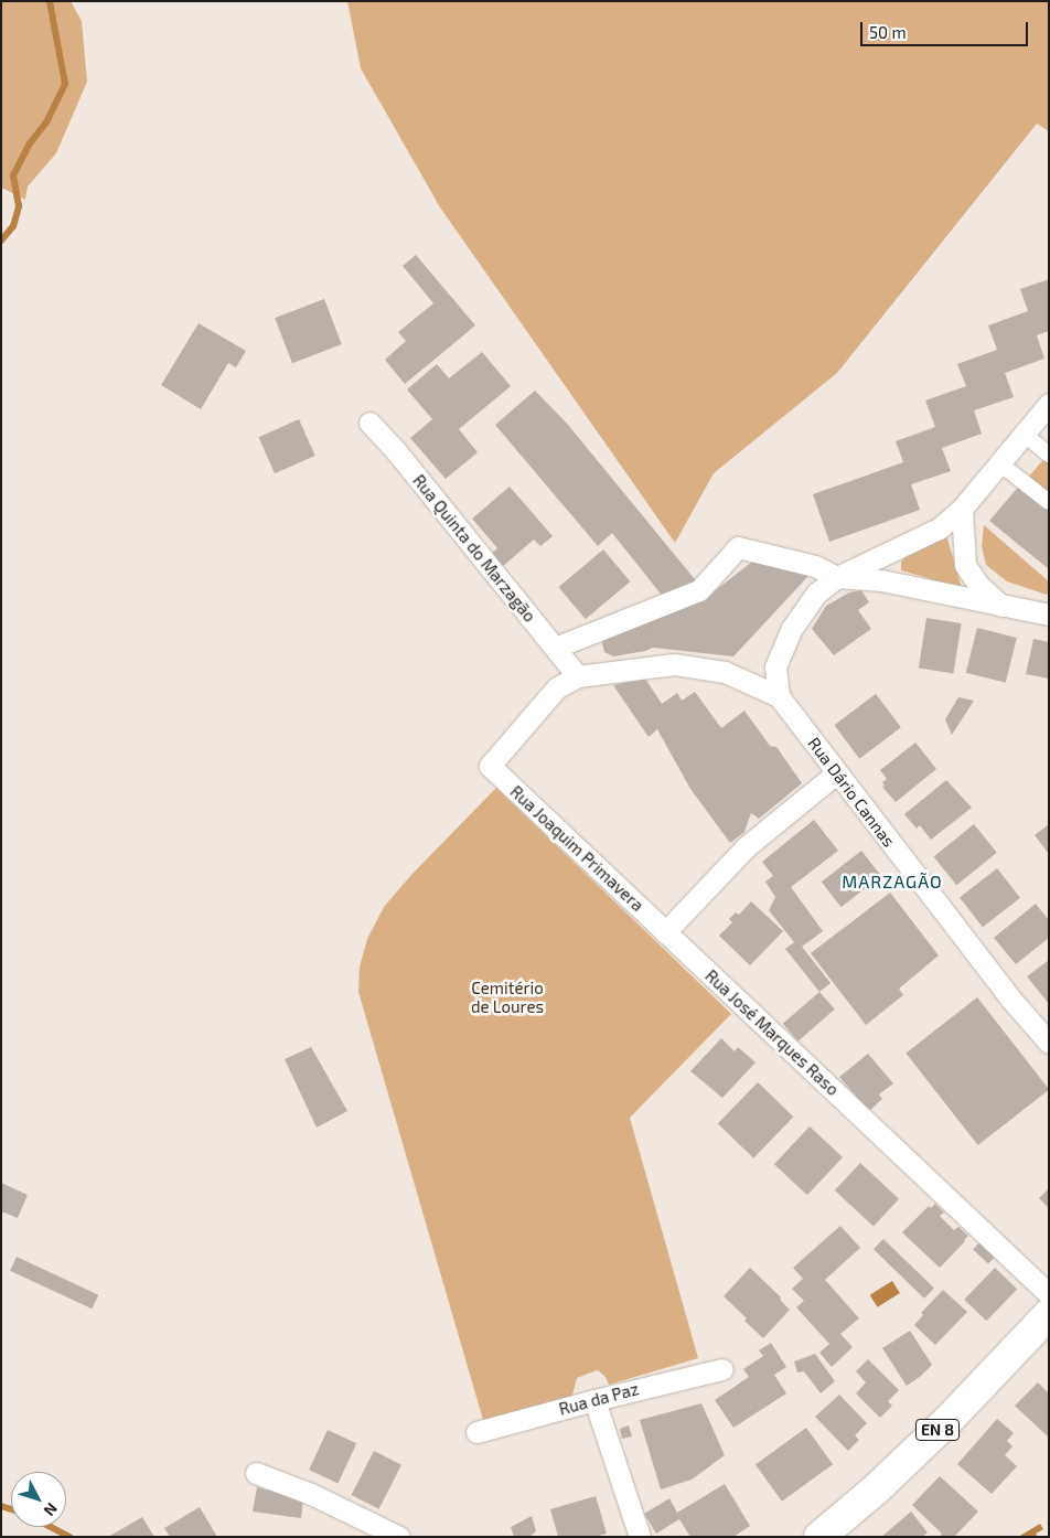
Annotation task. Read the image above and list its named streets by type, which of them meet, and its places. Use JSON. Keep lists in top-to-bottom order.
{
  "streets": {
    "main road": ["EN 8"],
    "street": [
      "Rua Quinta do Marzagão",
      "Rua Dário Cannas",
      "Rua Joaquim Primavera",
      "Rua José Marques Raso",
      "Rua da Paz"
    ]
  },
  "crossings": [
    ["Rua Quinta do Marzagão", "Rua Dário Cannas"],
    ["Rua Dário Cannas", "Rua Joaquim Primavera"],
    ["Rua Joaquim Primavera", "Rua José Marques Raso"]
  ],
  "districts": ["MARZAGÃO"],
  "parks": ["Cemitério de Loures"],
  "scale_bar": "50 m",
  "north": "bottom right"
}
